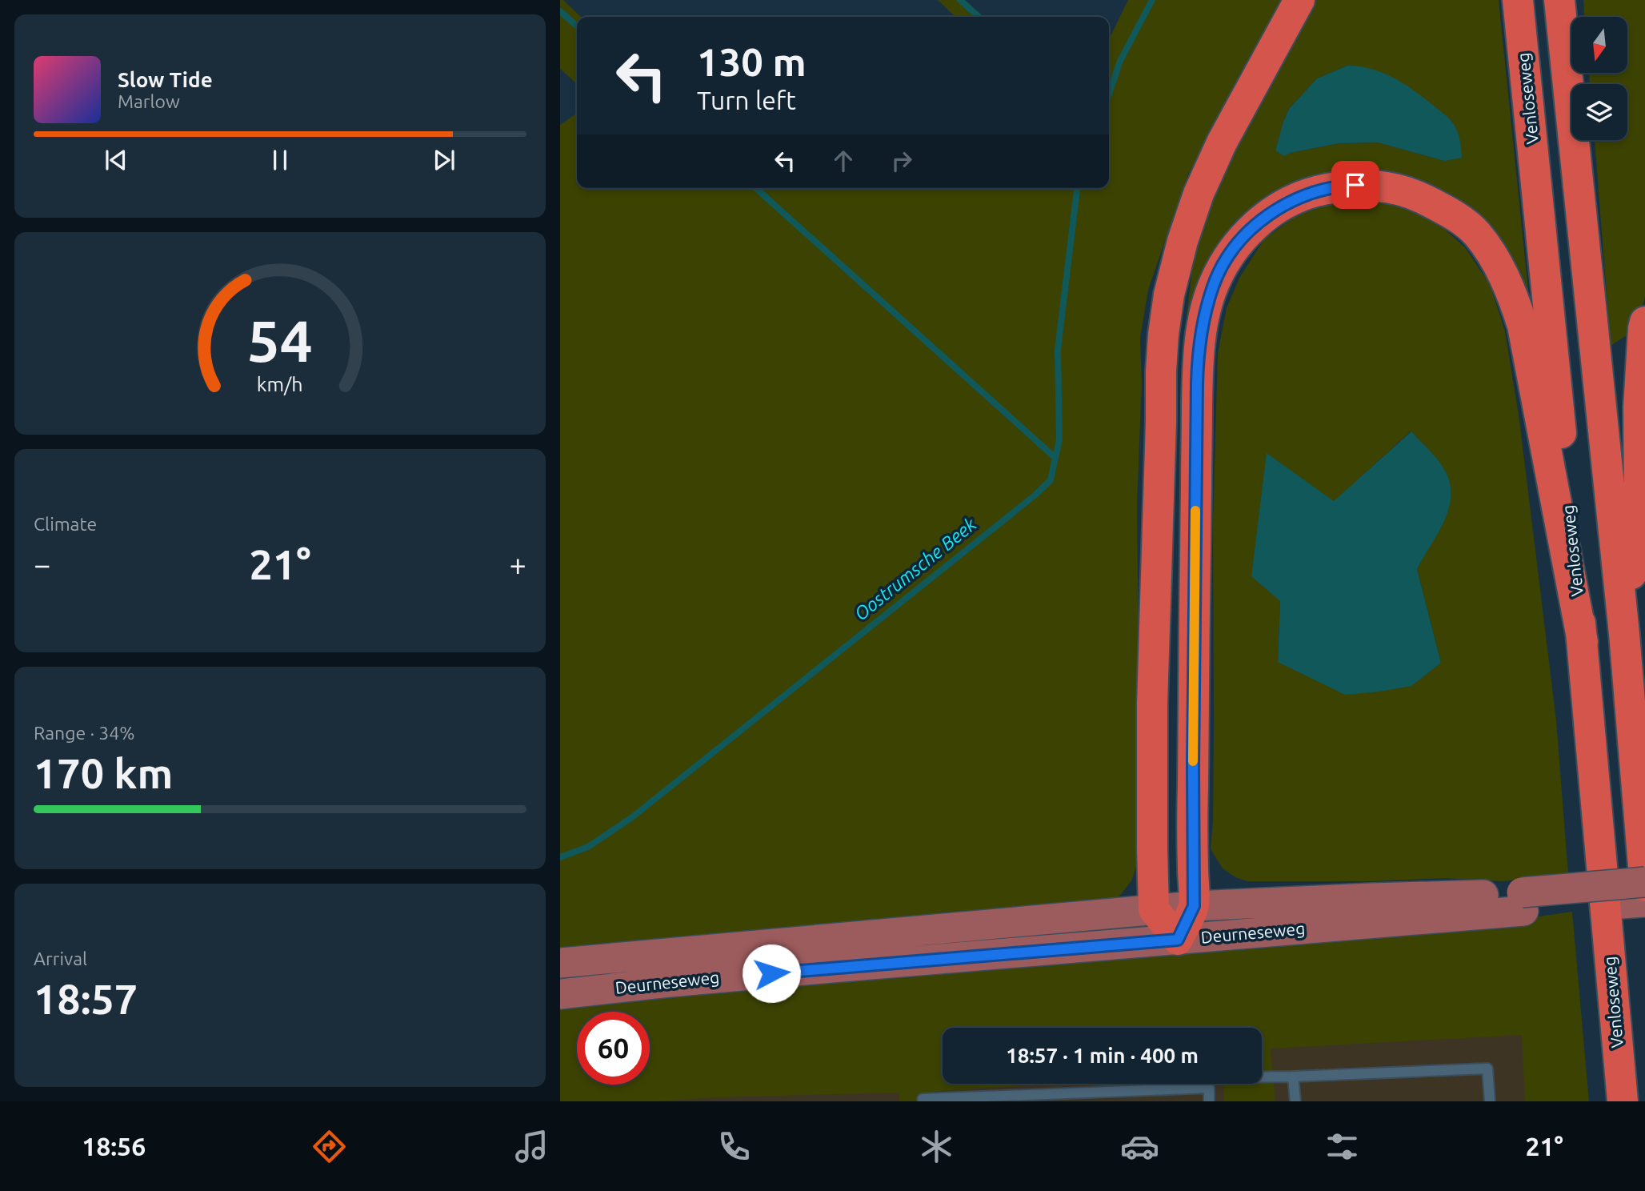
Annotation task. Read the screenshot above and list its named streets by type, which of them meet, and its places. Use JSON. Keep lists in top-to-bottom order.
{
  "streets": {
    "highway": ["Venloseweg"],
    "main road": ["Deurneseweg"]
  },
  "water": ["Oostrumsche Beek"],
  "north": "bottom",
  "page": {
    "turn": ["130 m", "Turn left"],
    "song": ["Slow Tide", "Marlow"],
    "tile": [
      "Climate",
      ["Range · 34%", "170 km"],
      ["Arrival", "18:57"]
    ],
    "heat": ["−", "21°", "+"],
    "limit": "60",
    "trip": "18:57 · 1 min · 400 m",
    "tabs": ["18:56", "21°"],
    "gauge": ["54", "km/h"]
  }
}
